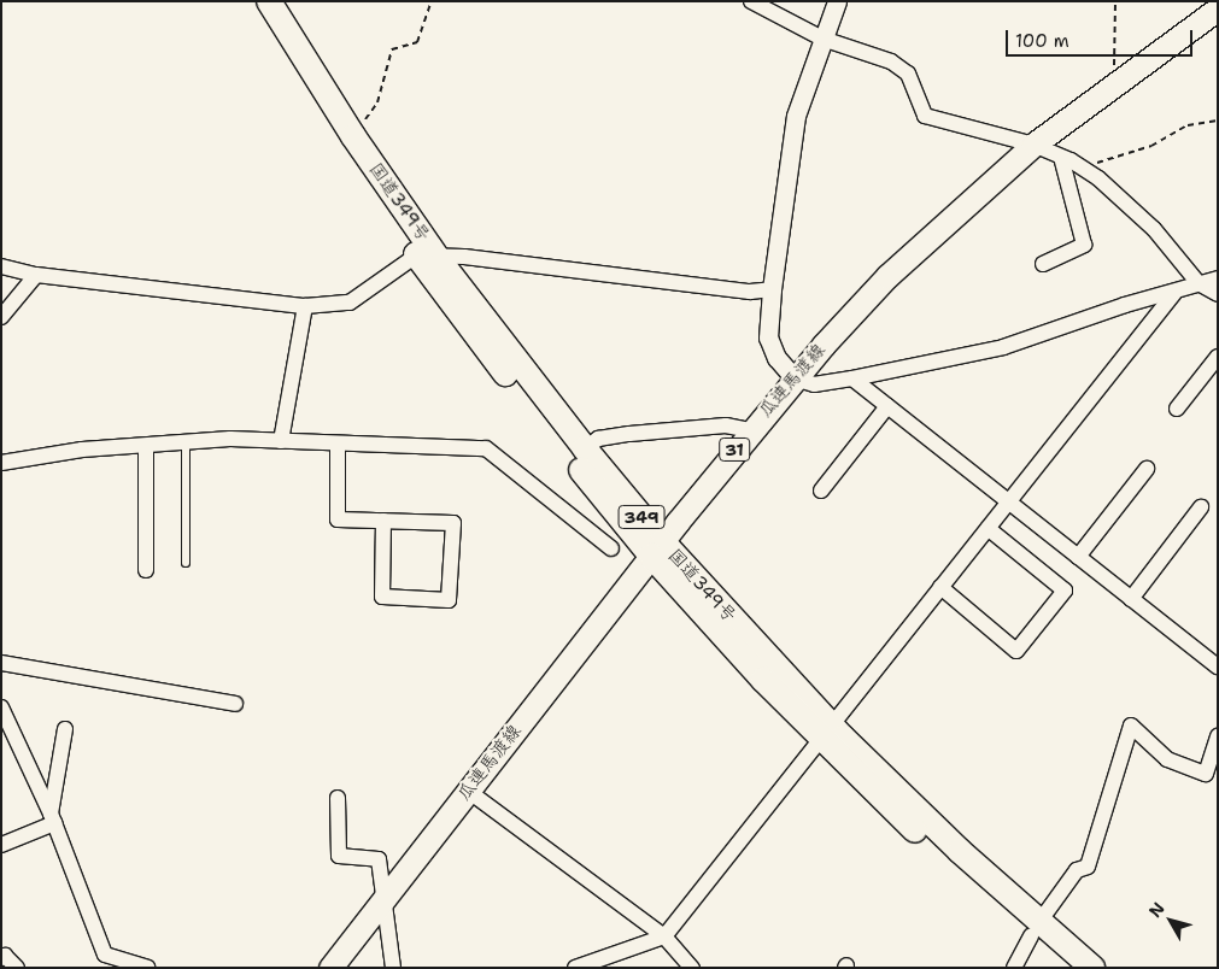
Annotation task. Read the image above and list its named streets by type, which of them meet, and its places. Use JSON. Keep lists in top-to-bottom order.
{
  "streets": {
    "highway": ["国道349号", "349"],
    "main road": ["瓜連馬渡線", "31"]
  },
  "crossings": [
    ["国道349号", "瓜連馬渡線"]
  ],
  "scale_bar": "100 m",
  "north": "top left"
}
